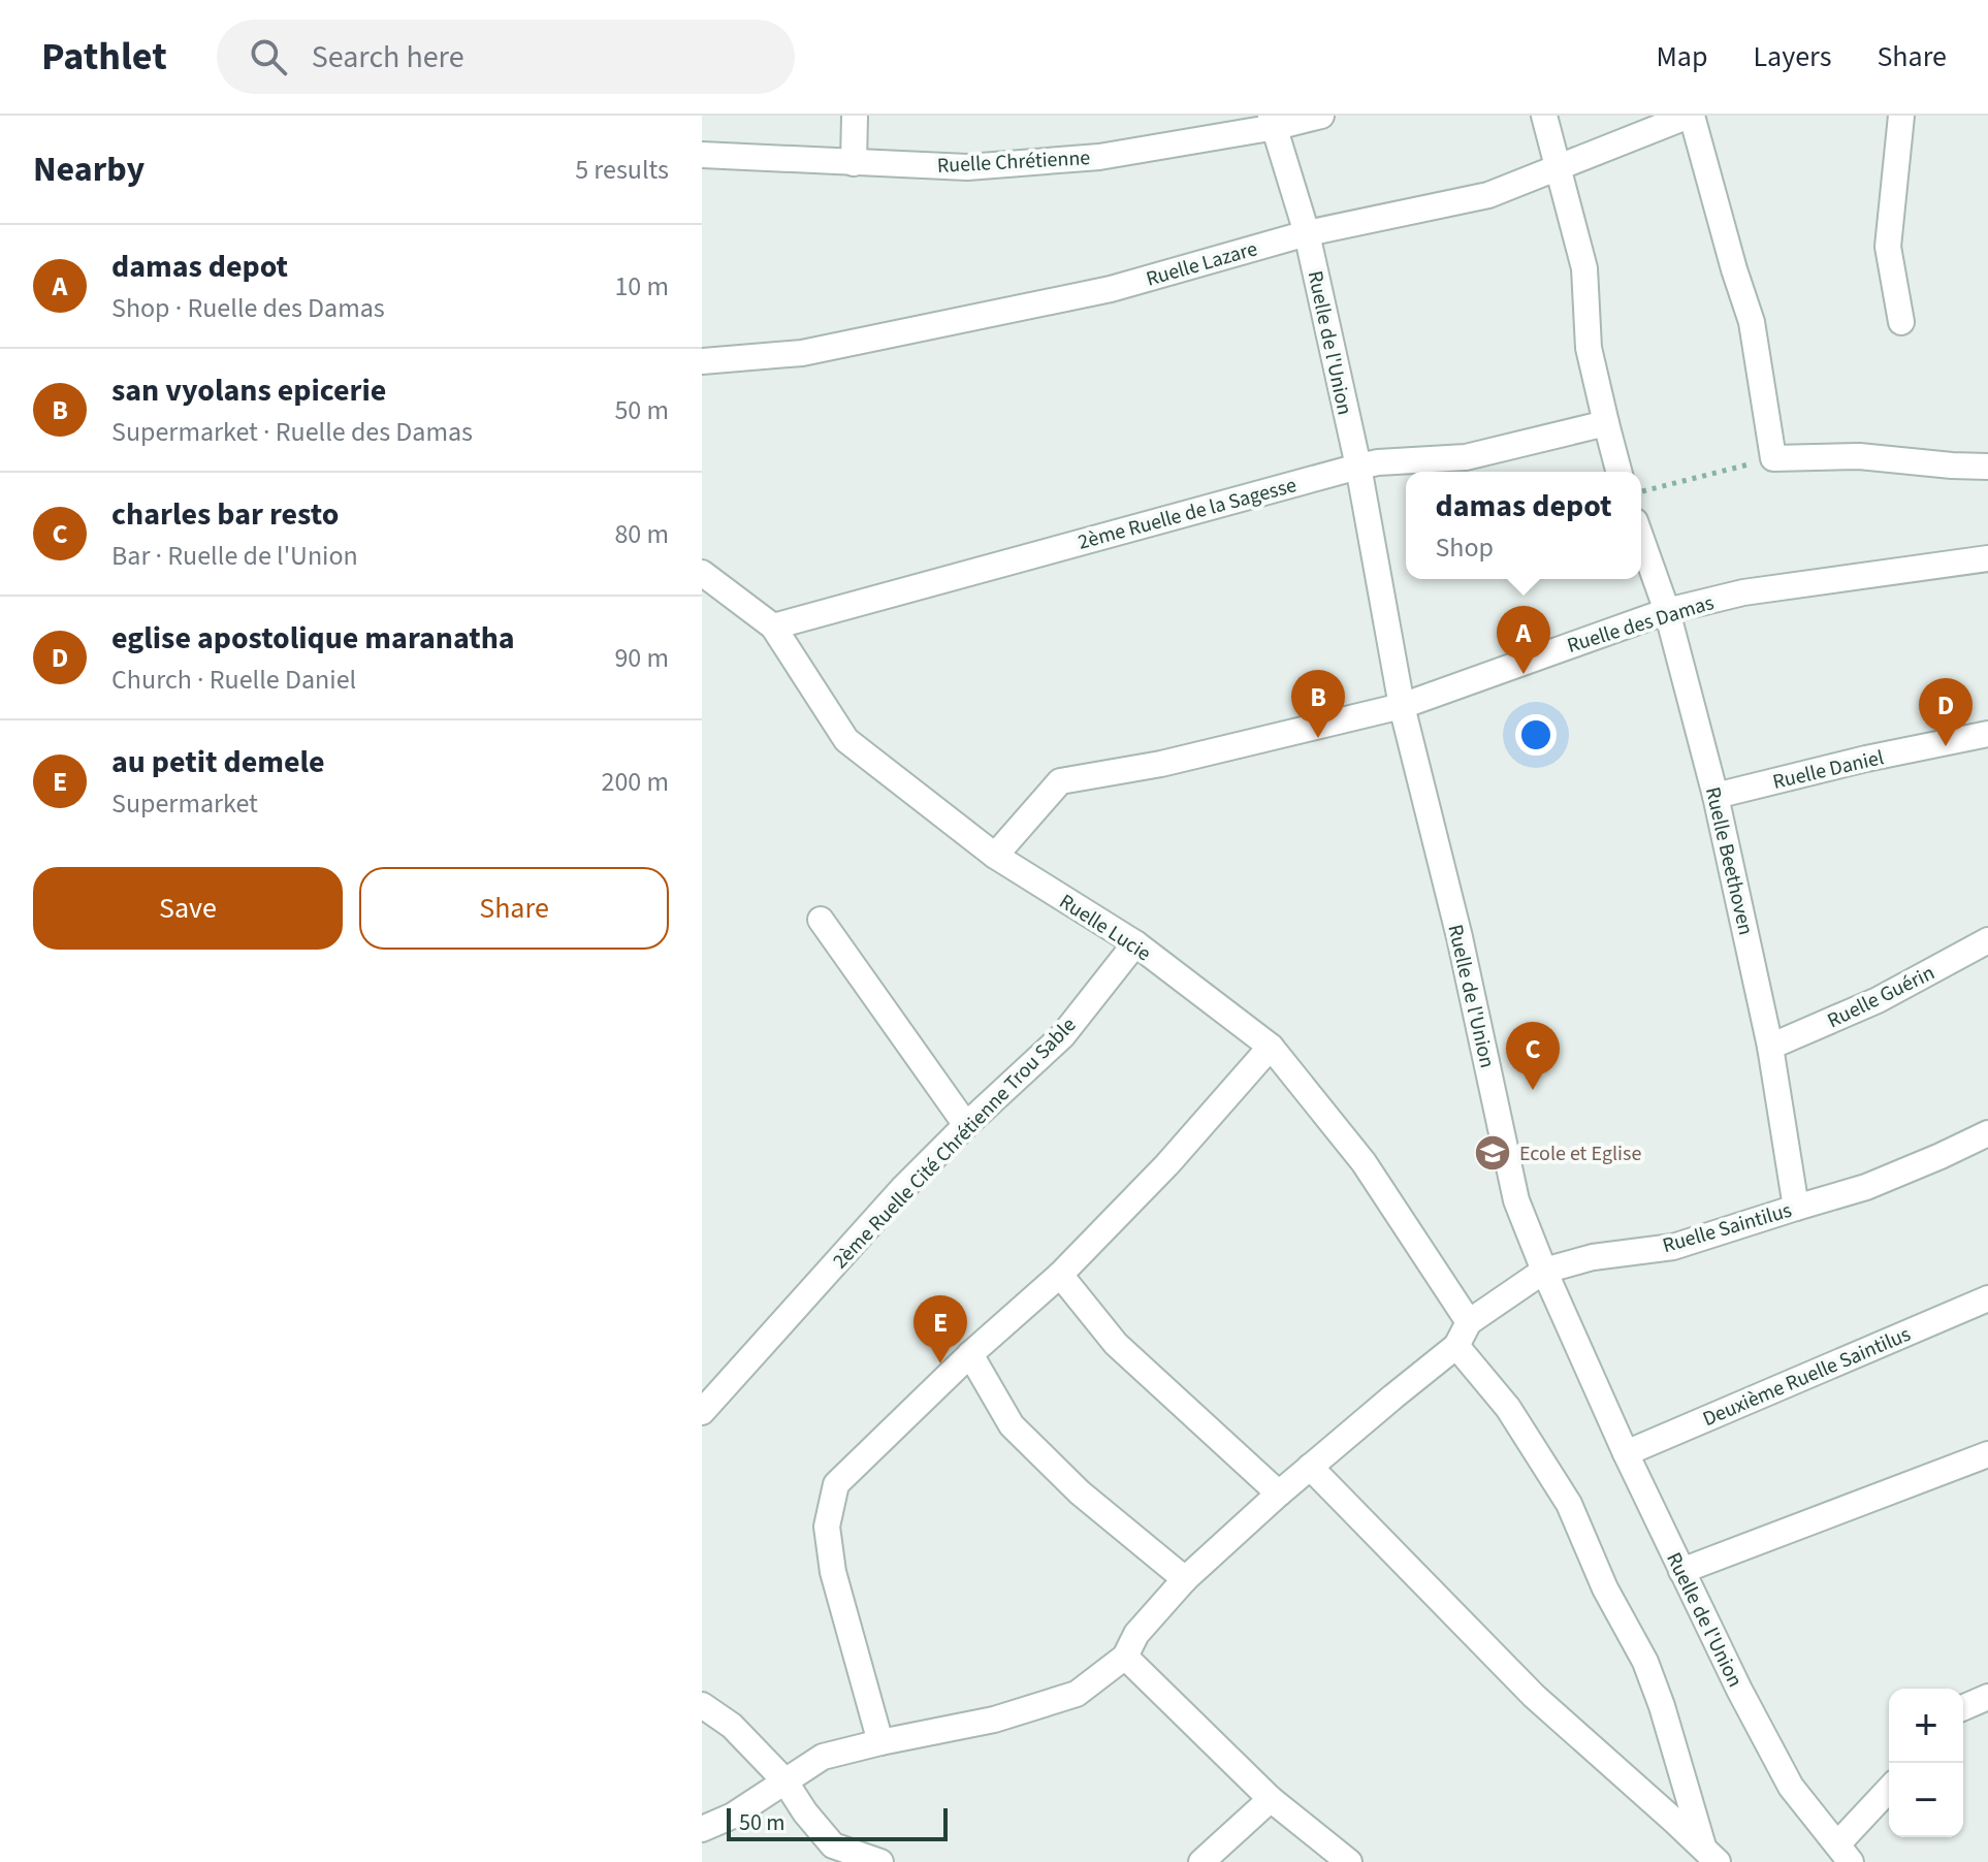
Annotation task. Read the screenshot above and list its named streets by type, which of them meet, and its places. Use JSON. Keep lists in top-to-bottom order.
{
  "streets": {
    "street": [
      "Ruelle Chrétienne",
      "Ruelle Lazare",
      "Ruelle de l'Union",
      "2ème Ruelle de la Sagesse",
      "Ruelle des Damas",
      "Ruelle Daniel",
      "Ruelle Beethoven",
      "Ruelle Lucie",
      "Ruelle Guérin",
      "2ème Ruelle Cité Chrétienne Trou Sable",
      "Ruelle Saintilus",
      "Deuxième Ruelle Saintilus"
    ]
  },
  "crossings": [
    ["Ruelle Chrétienne", "Ruelle de l'Union"],
    ["Ruelle Lazare", "Ruelle de l'Union"],
    ["Ruelle de l'Union", "2ème Ruelle de la Sagesse"],
    ["Ruelle de l'Union", "Ruelle des Damas"],
    ["Ruelle de l'Union", "Ruelle Saintilus"],
    ["Ruelle de l'Union", "Deuxième Ruelle Saintilus"],
    ["2ème Ruelle de la Sagesse", "Ruelle Lucie"],
    ["Ruelle des Damas", "Ruelle Beethoven"],
    ["Ruelle des Damas", "Ruelle Lucie"],
    ["Ruelle Daniel", "Ruelle Beethoven"],
    ["Ruelle Beethoven", "Ruelle Guérin"],
    ["Ruelle Beethoven", "Ruelle Saintilus"],
    ["Ruelle Lucie", "2ème Ruelle Cité Chrétienne Trou Sable"],
    ["Ruelle Lucie", "Ruelle Saintilus"]
  ],
  "places": {
    "school or university": ["Ecole et Eglise"]
  },
  "scale_bar": "50 m",
  "page": {
    "header": "Pathlet",
    "search": "Search here",
    "nav": ["Map", "Layers", "Share"],
    "heading": ["Nearby", "5 results"],
    "list": [
      {
        "mark": "A",
        "name": "damas depot",
        "note": "Shop · Ruelle des Damas",
        "value": "10 m"
      },
      {
        "mark": "B",
        "name": "san vyolans epicerie",
        "note": "Supermarket · Ruelle des Damas",
        "value": "50 m"
      },
      {
        "mark": "C",
        "name": "charles bar resto",
        "note": "Bar · Ruelle de l'Union",
        "value": "80 m"
      },
      {
        "mark": "D",
        "name": "eglise apostolique maranatha",
        "note": "Church · Ruelle Daniel",
        "value": "90 m"
      },
      {
        "mark": "E",
        "name": "au petit demele",
        "note": "Supermarket",
        "value": "200 m"
      }
    ],
    "popup": ["damas depot", "Shop"],
    "pins": [
      "A",
      "B",
      "D",
      "C",
      "E"
    ],
    "buttons": ["Save", "Share"],
    "map_buttons": ["+", "−"],
    "scale": "50 m"
  }
}
